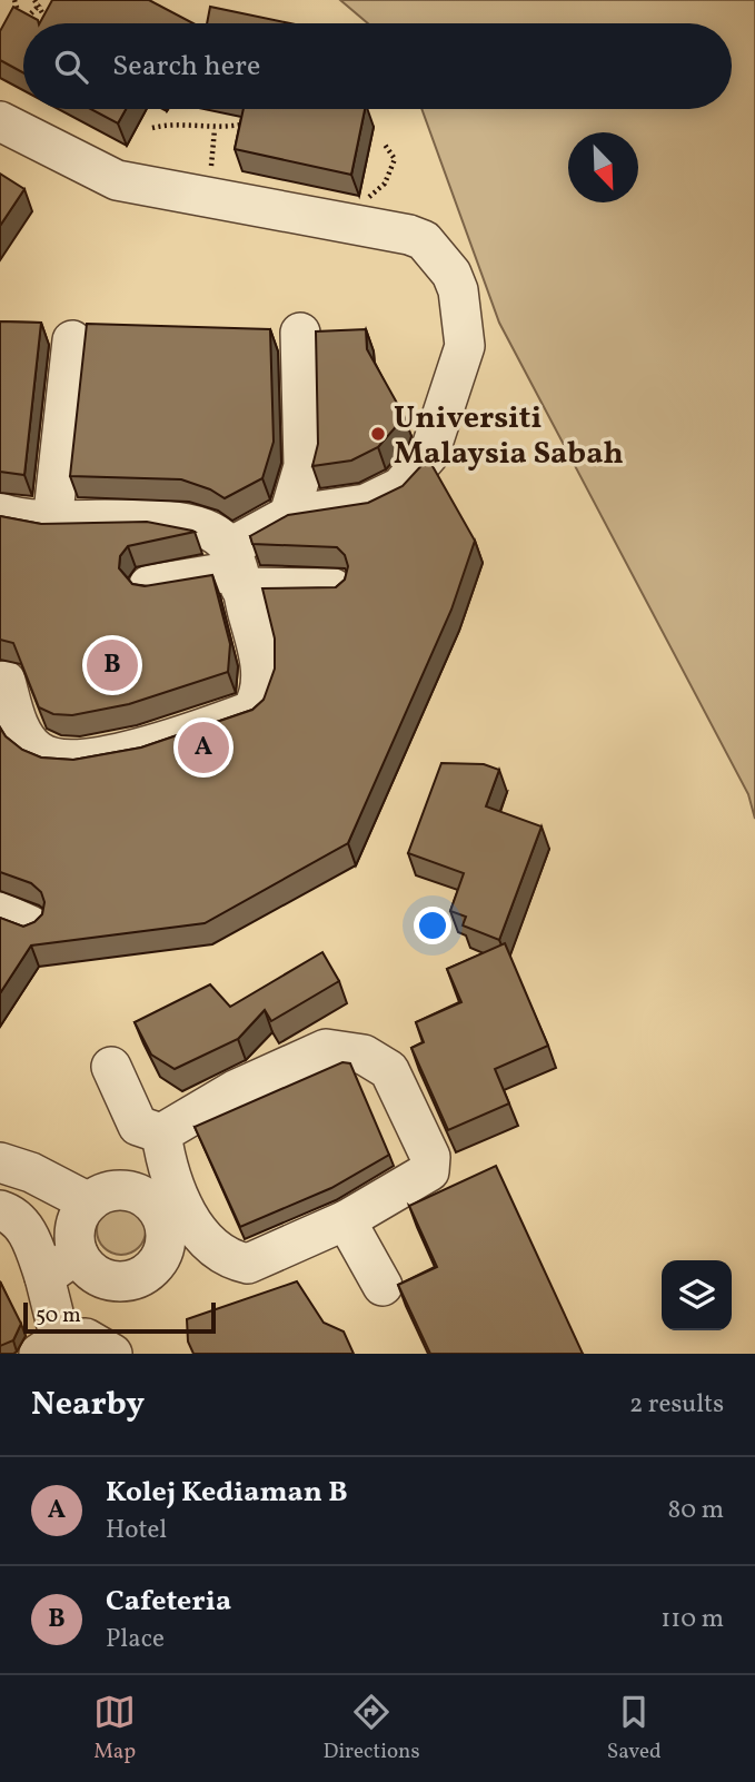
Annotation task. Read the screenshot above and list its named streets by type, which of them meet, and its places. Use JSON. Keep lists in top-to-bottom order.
{
  "places": ["Universiti Malaysia Sabah"],
  "scale_bar": "50 m",
  "north": "bottom right",
  "page": {
    "search": "Search here",
    "pins": ["B", "A"],
    "scale": "50 m",
    "heading": ["Nearby", "2 results"],
    "list": [
      {
        "mark": "A",
        "name": "Kolej Kediaman B",
        "note": "Hotel",
        "value": "80 m"
      },
      {
        "mark": "B",
        "name": "Cafeteria",
        "note": "Place",
        "value": "110 m"
      }
    ],
    "nav": ["Map", "Directions", "Saved"]
  }
}
